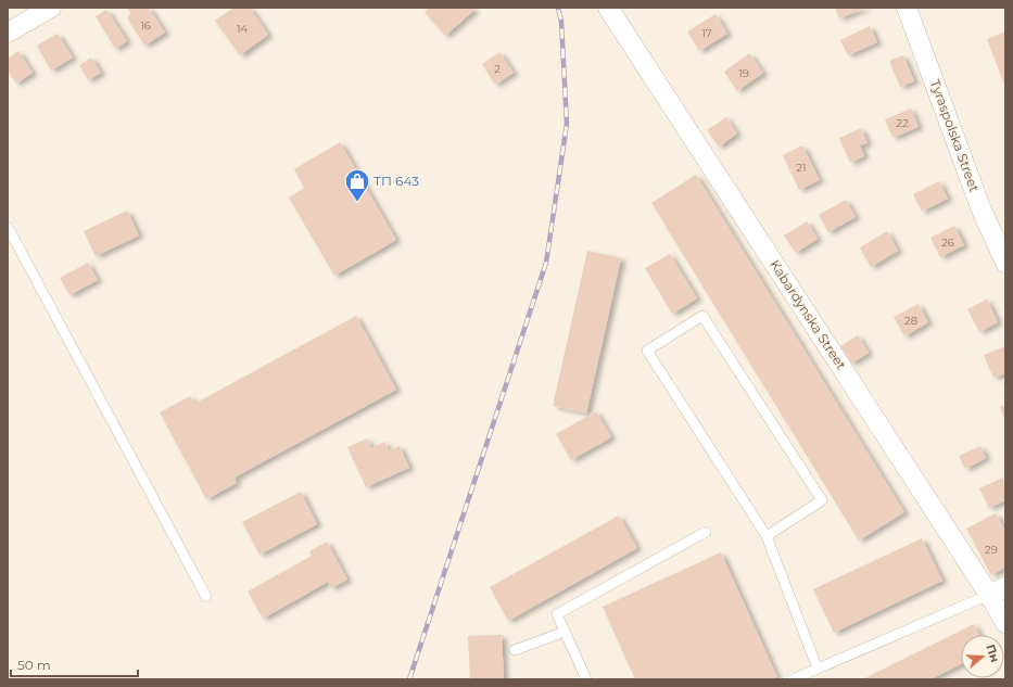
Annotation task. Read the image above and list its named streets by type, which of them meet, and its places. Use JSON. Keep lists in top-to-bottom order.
{
  "streets": {
    "street": ["Tyraspolska Street", "Kabardynska Street"]
  },
  "places": {
    "shop": ["ТП 643"]
  },
  "house_numbers": [
    "16",
    "14",
    "17",
    "2",
    "19",
    "22",
    "21",
    "26",
    "28",
    "29"
  ],
  "scale_bar": "50 m",
  "north": "right"
}
